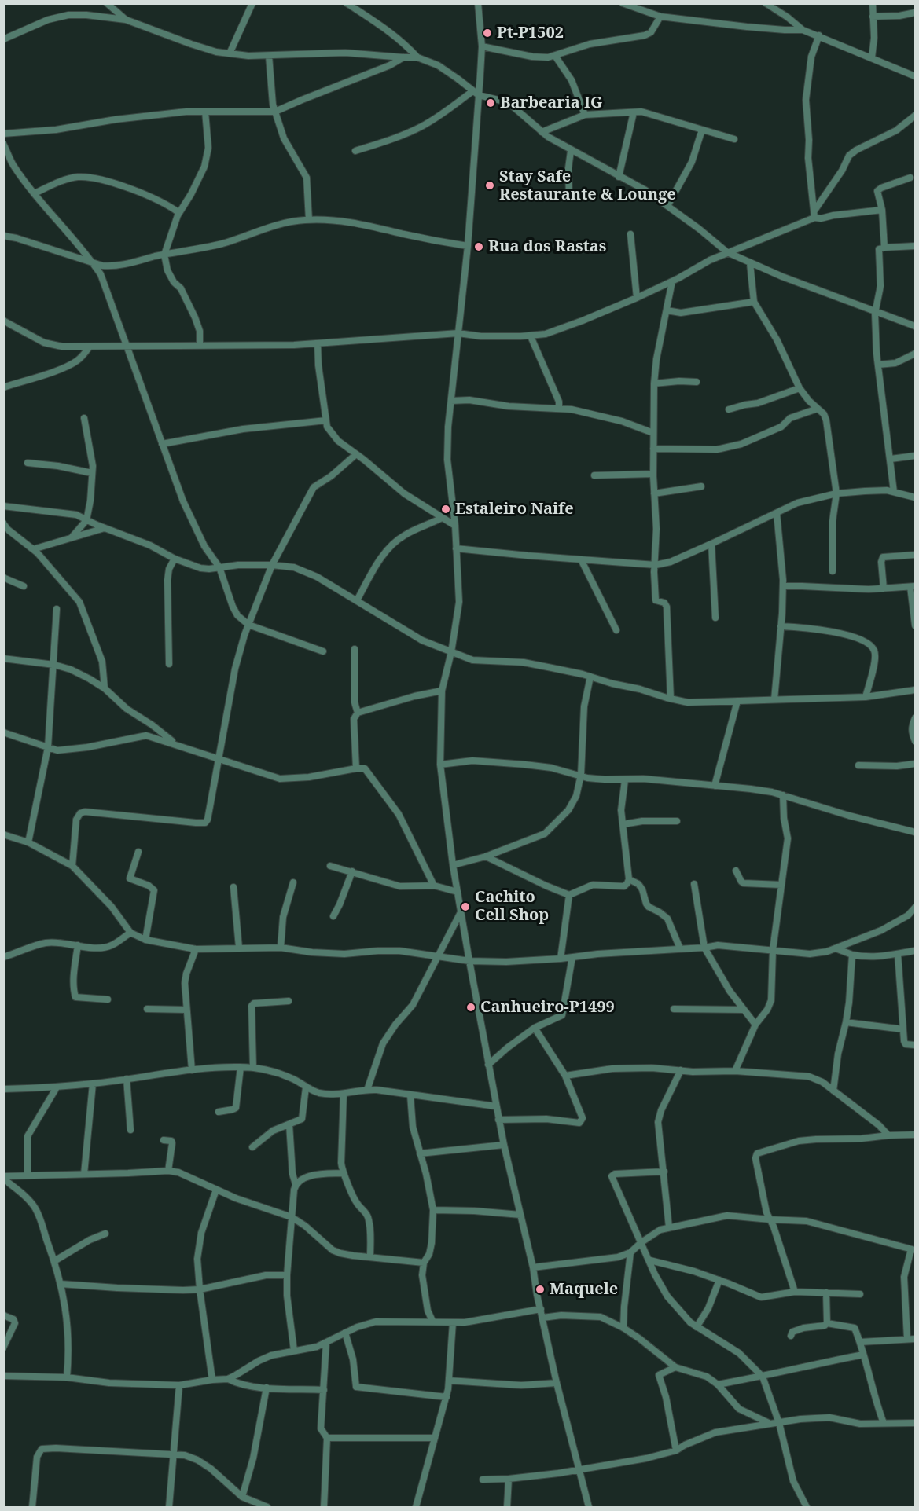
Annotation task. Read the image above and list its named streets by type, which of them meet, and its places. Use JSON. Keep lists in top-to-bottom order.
{
  "places": [
    "Pt-P1502",
    "Barbearia IG",
    "Stay Safe Restaurante & Lounge",
    "Rua dos Rastas",
    "Estaleiro Naife",
    "Cachito Cell Shop",
    "Canhueiro-P1499",
    "Maquele"
  ]
}
